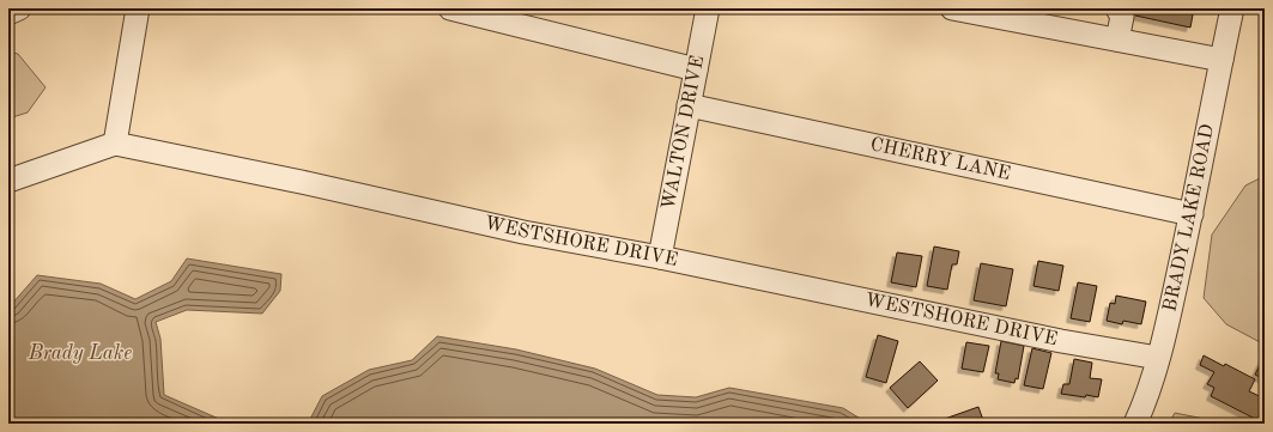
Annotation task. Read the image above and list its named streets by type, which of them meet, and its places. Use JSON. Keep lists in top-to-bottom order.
{
  "streets": {
    "street": [
      "WALTON DRIVE",
      "CHERRY LANE",
      "BRADY LAKE ROAD",
      "WESTSHORE DRIVE"
    ]
  },
  "crossings": [
    ["WALTON DRIVE", "CHERRY LANE"],
    ["WALTON DRIVE", "WESTSHORE DRIVE"],
    ["CHERRY LANE", "BRADY LAKE ROAD"],
    ["BRADY LAKE ROAD", "WESTSHORE DRIVE"]
  ],
  "water": ["Brady Lake"]
}
